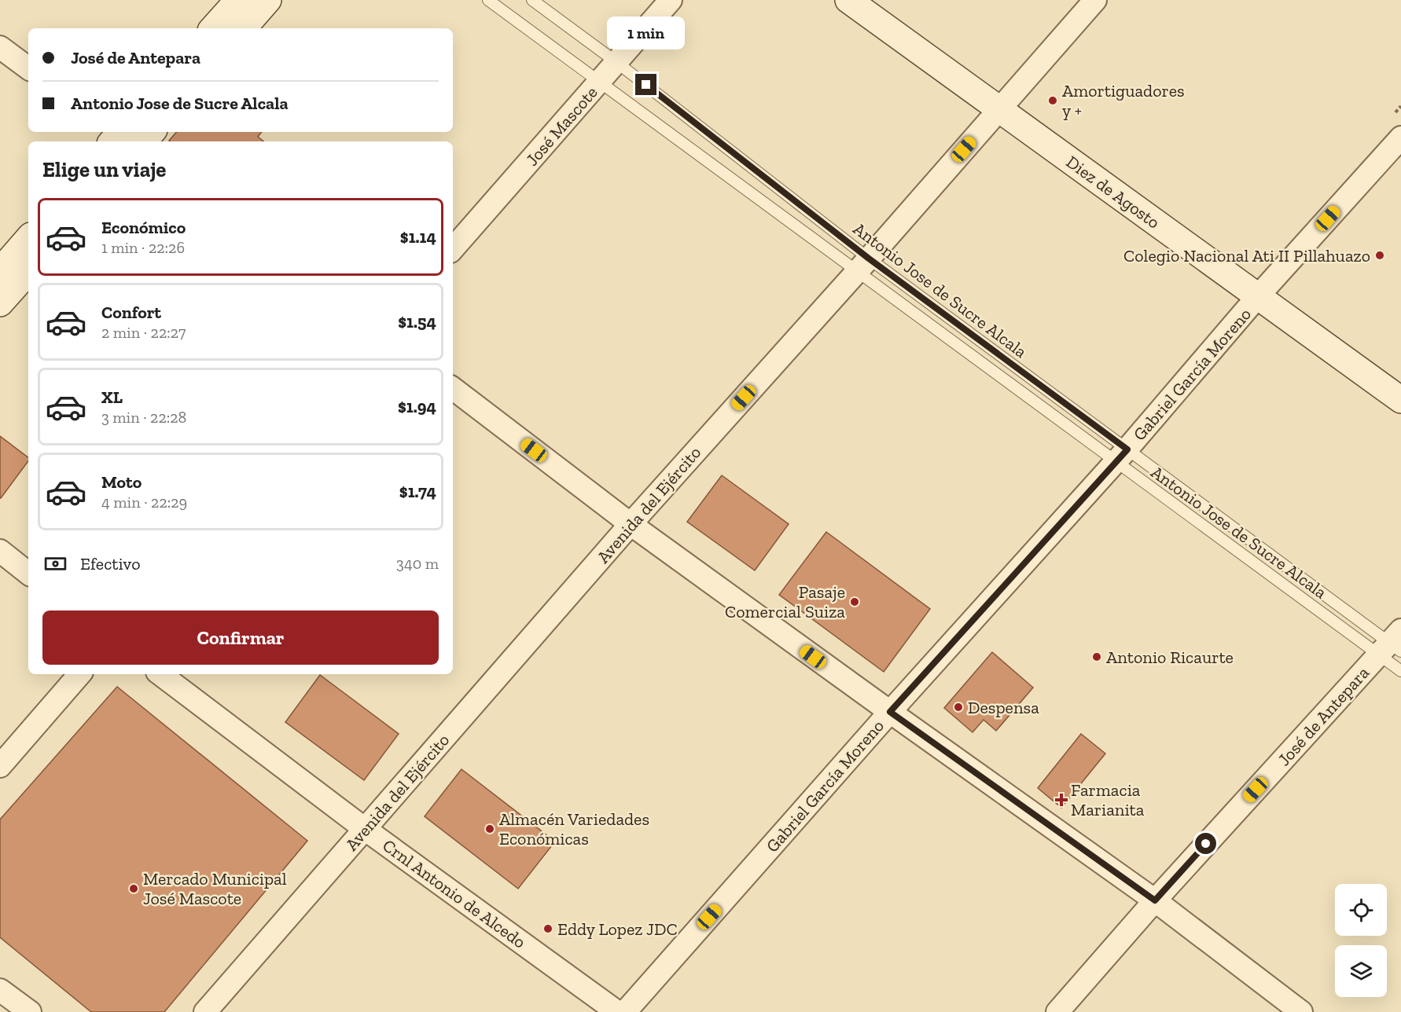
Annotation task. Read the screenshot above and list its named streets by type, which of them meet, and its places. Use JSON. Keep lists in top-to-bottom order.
{
  "streets": {
    "street": [
      "José Mascote",
      "Diez de Agosto",
      "Gabriel García Moreno",
      "Avenida del Ejército",
      "José de Antepara",
      "Crnl Antonio de Alcedo"
    ],
    "lane": ["Antonio Jose de Sucre Alcala"]
  },
  "crossings": [
    ["José Mascote", "Antonio Jose de Sucre Alcala"],
    ["Diez de Agosto", "Gabriel García Moreno"],
    ["Diez de Agosto", "Avenida del Ejército"],
    ["Antonio Jose de Sucre Alcala", "Gabriel García Moreno"],
    ["Antonio Jose de Sucre Alcala", "Avenida del Ejército"],
    ["Antonio Jose de Sucre Alcala", "José de Antepara"],
    ["Avenida del Ejército", "Crnl Antonio de Alcedo"]
  ],
  "places": {
    "other": [
      "Amortiguadores y +",
      "Colegio Nacional Ati II Pillahuazo",
      "Pasaje Comercial Suiza",
      "Antonio Ricaurte",
      "Despensa",
      "Almacén Variedades Económicas",
      "Mercado Municipal José Mascote",
      "Eddy Lopez JDC"
    ],
    "health": ["Farmacia Marianita"]
  },
  "page": {
    "bubble": "1 min",
    "banner": ["José de Antepara", "Antonio Jose de Sucre Alcala"],
    "heading": "Elige un viaje",
    "list": [
      {
        "name": "Económico",
        "note": "1 min · 22:26",
        "value": "$1.14"
      },
      {
        "name": "Confort",
        "note": "2 min · 22:27",
        "value": "$1.54"
      },
      {
        "name": "XL",
        "note": "3 min · 22:28",
        "value": "$1.94"
      },
      {
        "name": "Moto",
        "note": "4 min · 22:29",
        "value": "$1.74"
      }
    ],
    "pay": ["Efectivo", "340 m"],
    "buttons": "Confirmar"
  }
}
